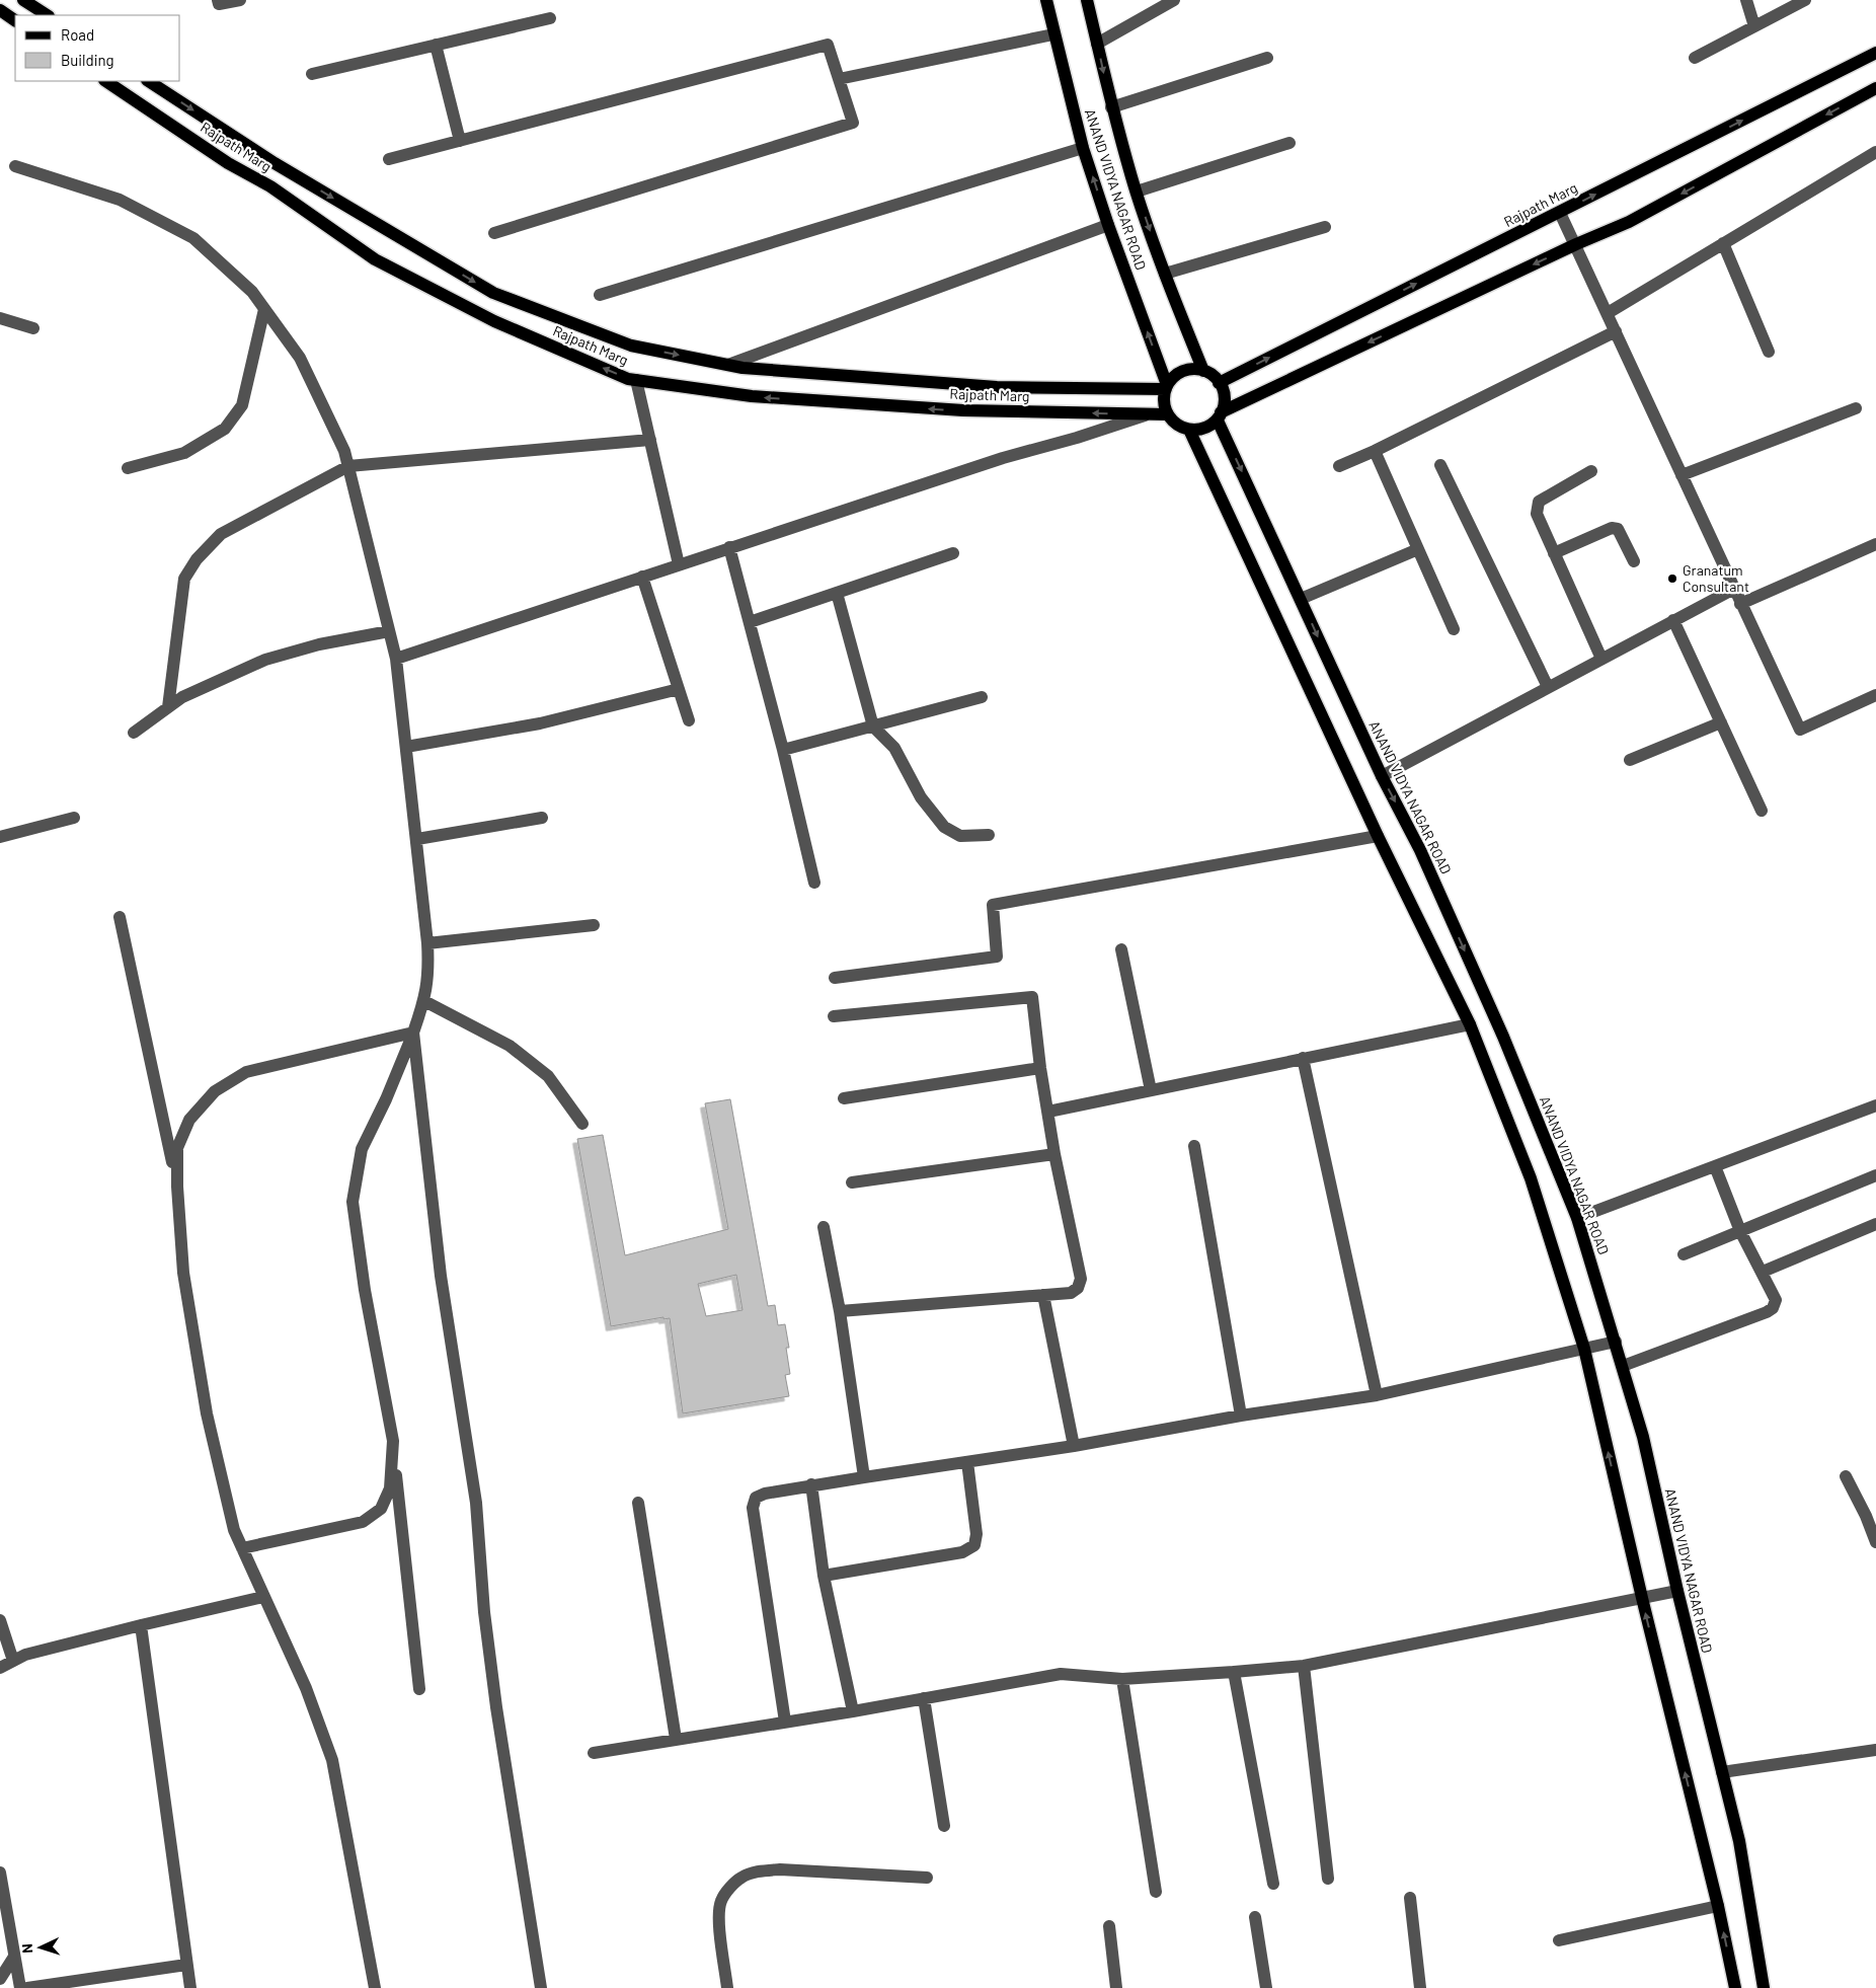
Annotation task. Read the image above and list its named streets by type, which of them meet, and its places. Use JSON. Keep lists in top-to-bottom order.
{
  "streets": {
    "main road": ["Rajpath Marg", "ANAND VIDYA NAGAR ROAD"]
  },
  "crossings": [
    ["Rajpath Marg", "ANAND VIDYA NAGAR ROAD"]
  ],
  "places": ["Granatum Consultant"],
  "legend": ["Road", "Building"],
  "north": "left"
}
